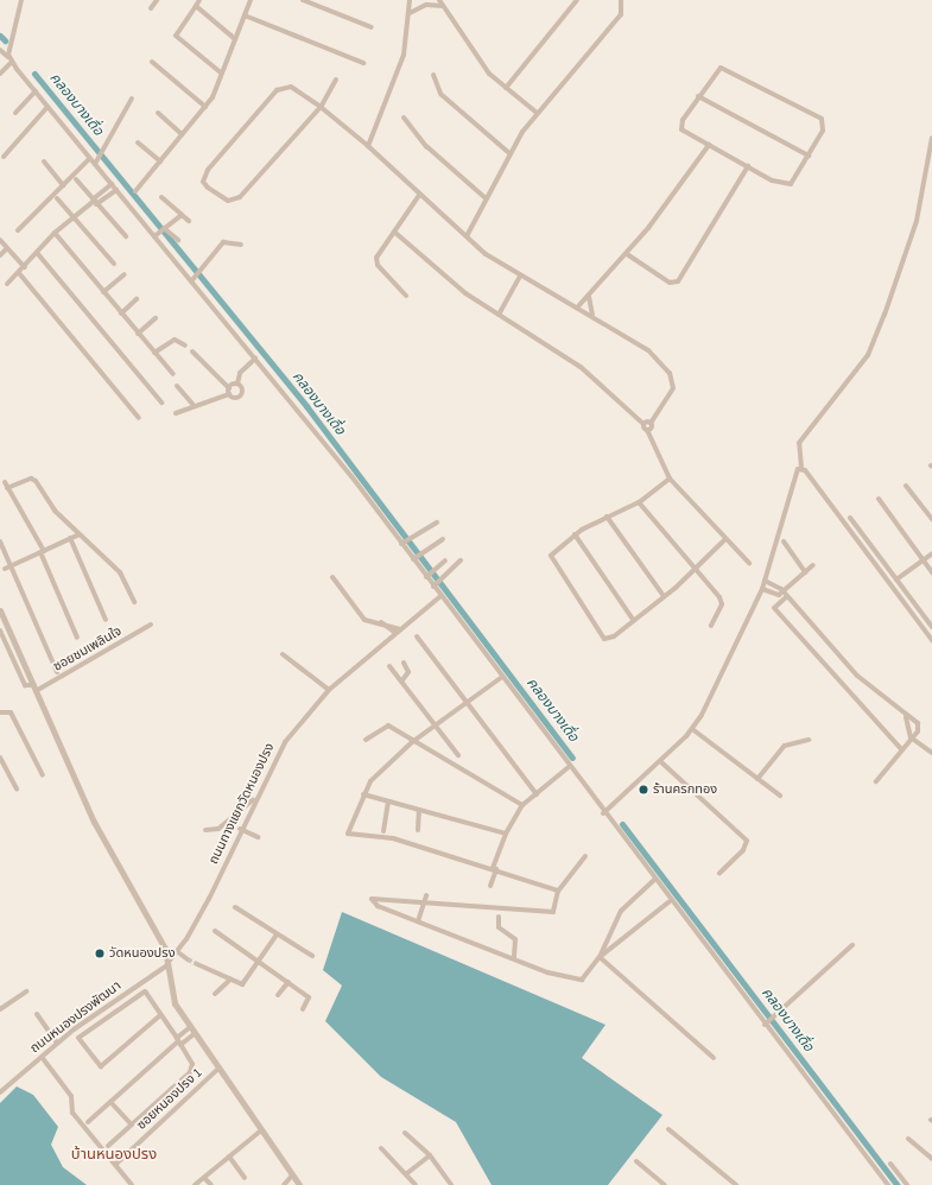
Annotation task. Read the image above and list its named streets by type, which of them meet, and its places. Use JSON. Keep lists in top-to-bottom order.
{
  "streets": {
    "street": [
      "ซอยชมเพลินใจ",
      "ถนนทางแยกวัดหนองปรง",
      "ถนนหนองปรงพัฒนา",
      "ซอยหนองปรง 1"
    ]
  },
  "crossings": [
    ["ถนนทางแยกวัดหนองปรง", "ถนนหนองปรงพัฒนา"]
  ],
  "districts": ["บ้านหนองปรง"],
  "water": ["คลองบางเดื่อ"],
  "places": ["ร้านครกทอง", "วัดหนองปรง"]
}
